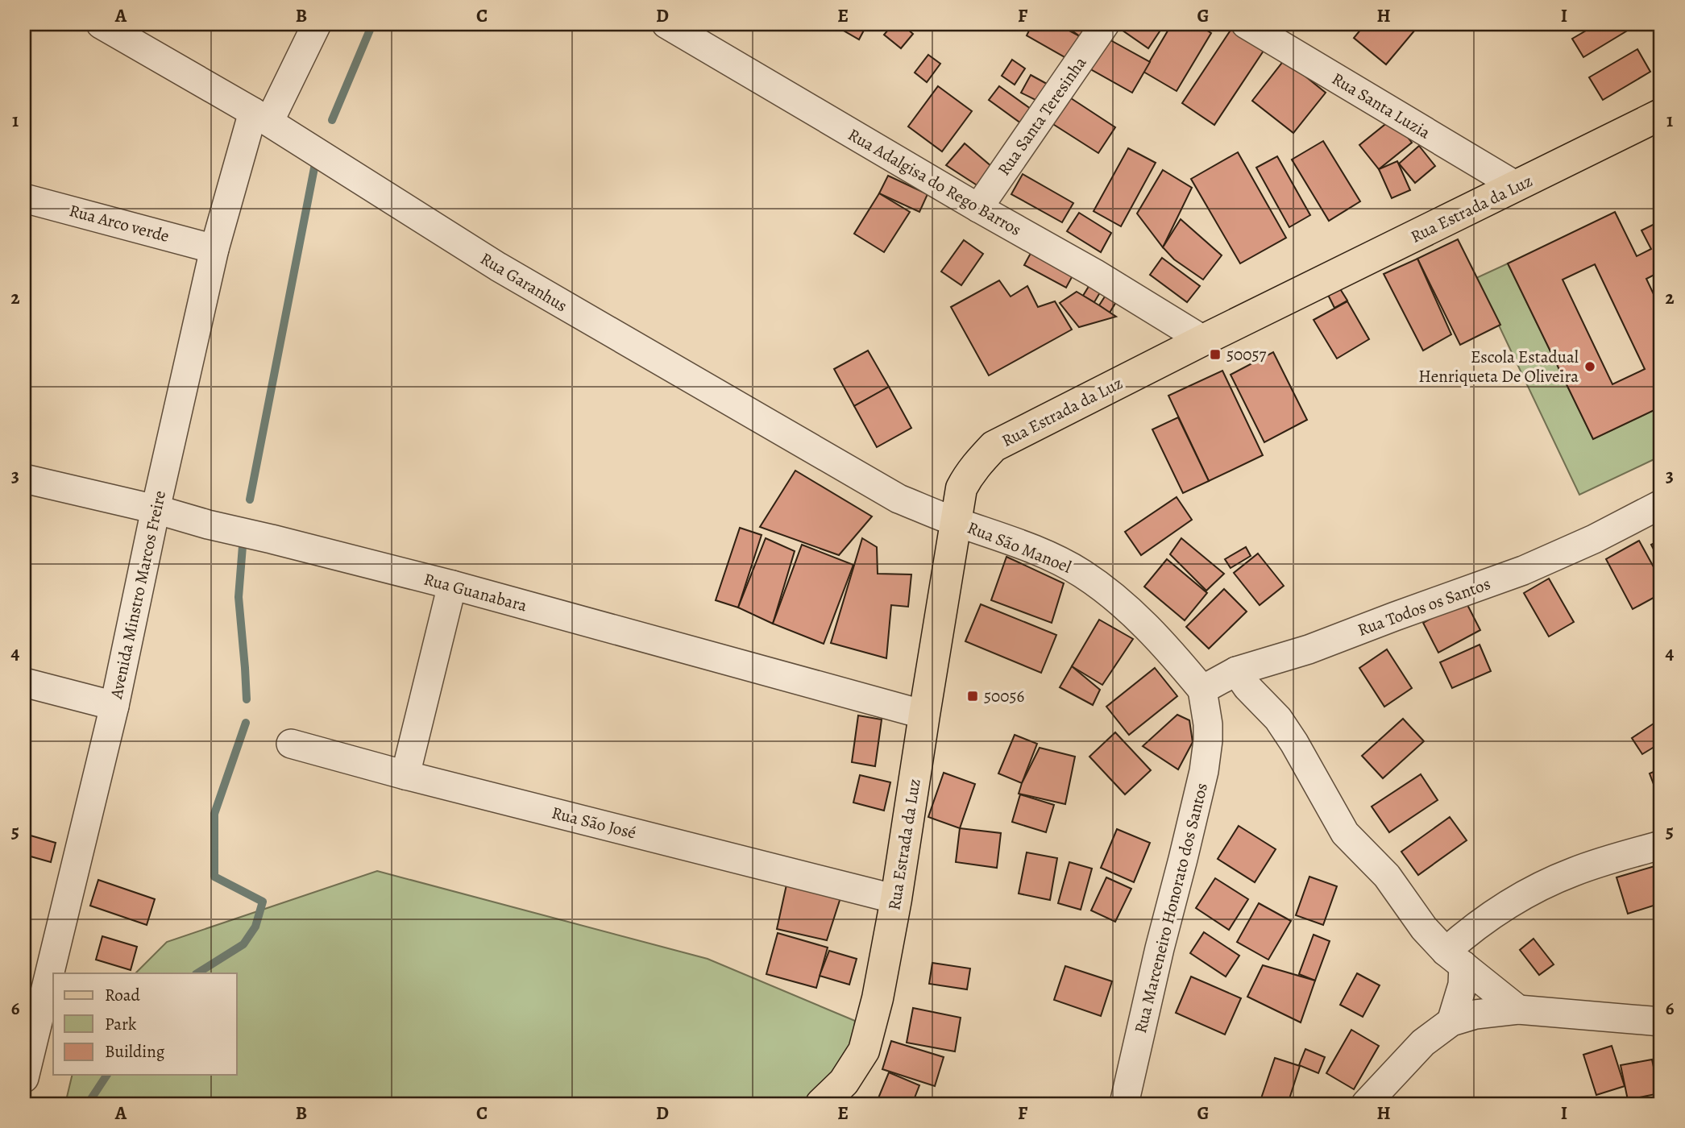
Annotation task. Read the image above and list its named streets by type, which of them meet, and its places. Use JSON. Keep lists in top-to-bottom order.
{
  "streets": {
    "main road": ["Rua Estrada da Luz"],
    "street": [
      "Rua Santa Luzia",
      "Rua Santa Teresinha",
      "Rua Adalgisa do Rego Barros",
      "Rua Arco verde",
      "Rua Garanhus",
      "Rua São Manoel",
      "Rua Guanabara",
      "Avenida Minstro Marcos Freire",
      "Rua Todos os Santos",
      "Rua São José",
      "Rua Marceneiro Honorato dos Santos"
    ]
  },
  "crossings": [
    ["Rua Santa Luzia", "Rua Estrada da Luz"],
    ["Rua Santa Teresinha", "Rua Adalgisa do Rego Barros"],
    ["Rua Adalgisa do Rego Barros", "Rua Estrada da Luz"],
    ["Rua Estrada da Luz", "Rua Garanhus"],
    ["Rua Estrada da Luz", "Rua São Manoel"],
    ["Rua Estrada da Luz", "Rua Guanabara"],
    ["Rua Estrada da Luz", "Rua São José"],
    ["Rua Arco verde", "Avenida Minstro Marcos Freire"],
    ["Rua Garanhus", "Rua São Manoel"],
    ["Rua Garanhus", "Avenida Minstro Marcos Freire"],
    ["Rua São Manoel", "Rua Todos os Santos"],
    ["Rua São Manoel", "Rua Marceneiro Honorato dos Santos"],
    ["Rua Guanabara", "Avenida Minstro Marcos Freire"],
    ["Rua Todos os Santos", "Rua Marceneiro Honorato dos Santos"]
  ],
  "places": {
    "transit": ["50057", "50056"],
    "other": ["Escola Estadual Henriqueta De Oliveira"]
  },
  "legend": ["Road", "Park", "Building"],
  "grid": {
    "columns": [
      "A",
      "B",
      "C",
      "D",
      "E",
      "F",
      "G",
      "H",
      "I"
    ],
    "rows": [
      "1",
      "2",
      "3",
      "4",
      "5",
      "6"
    ]
  }
}
